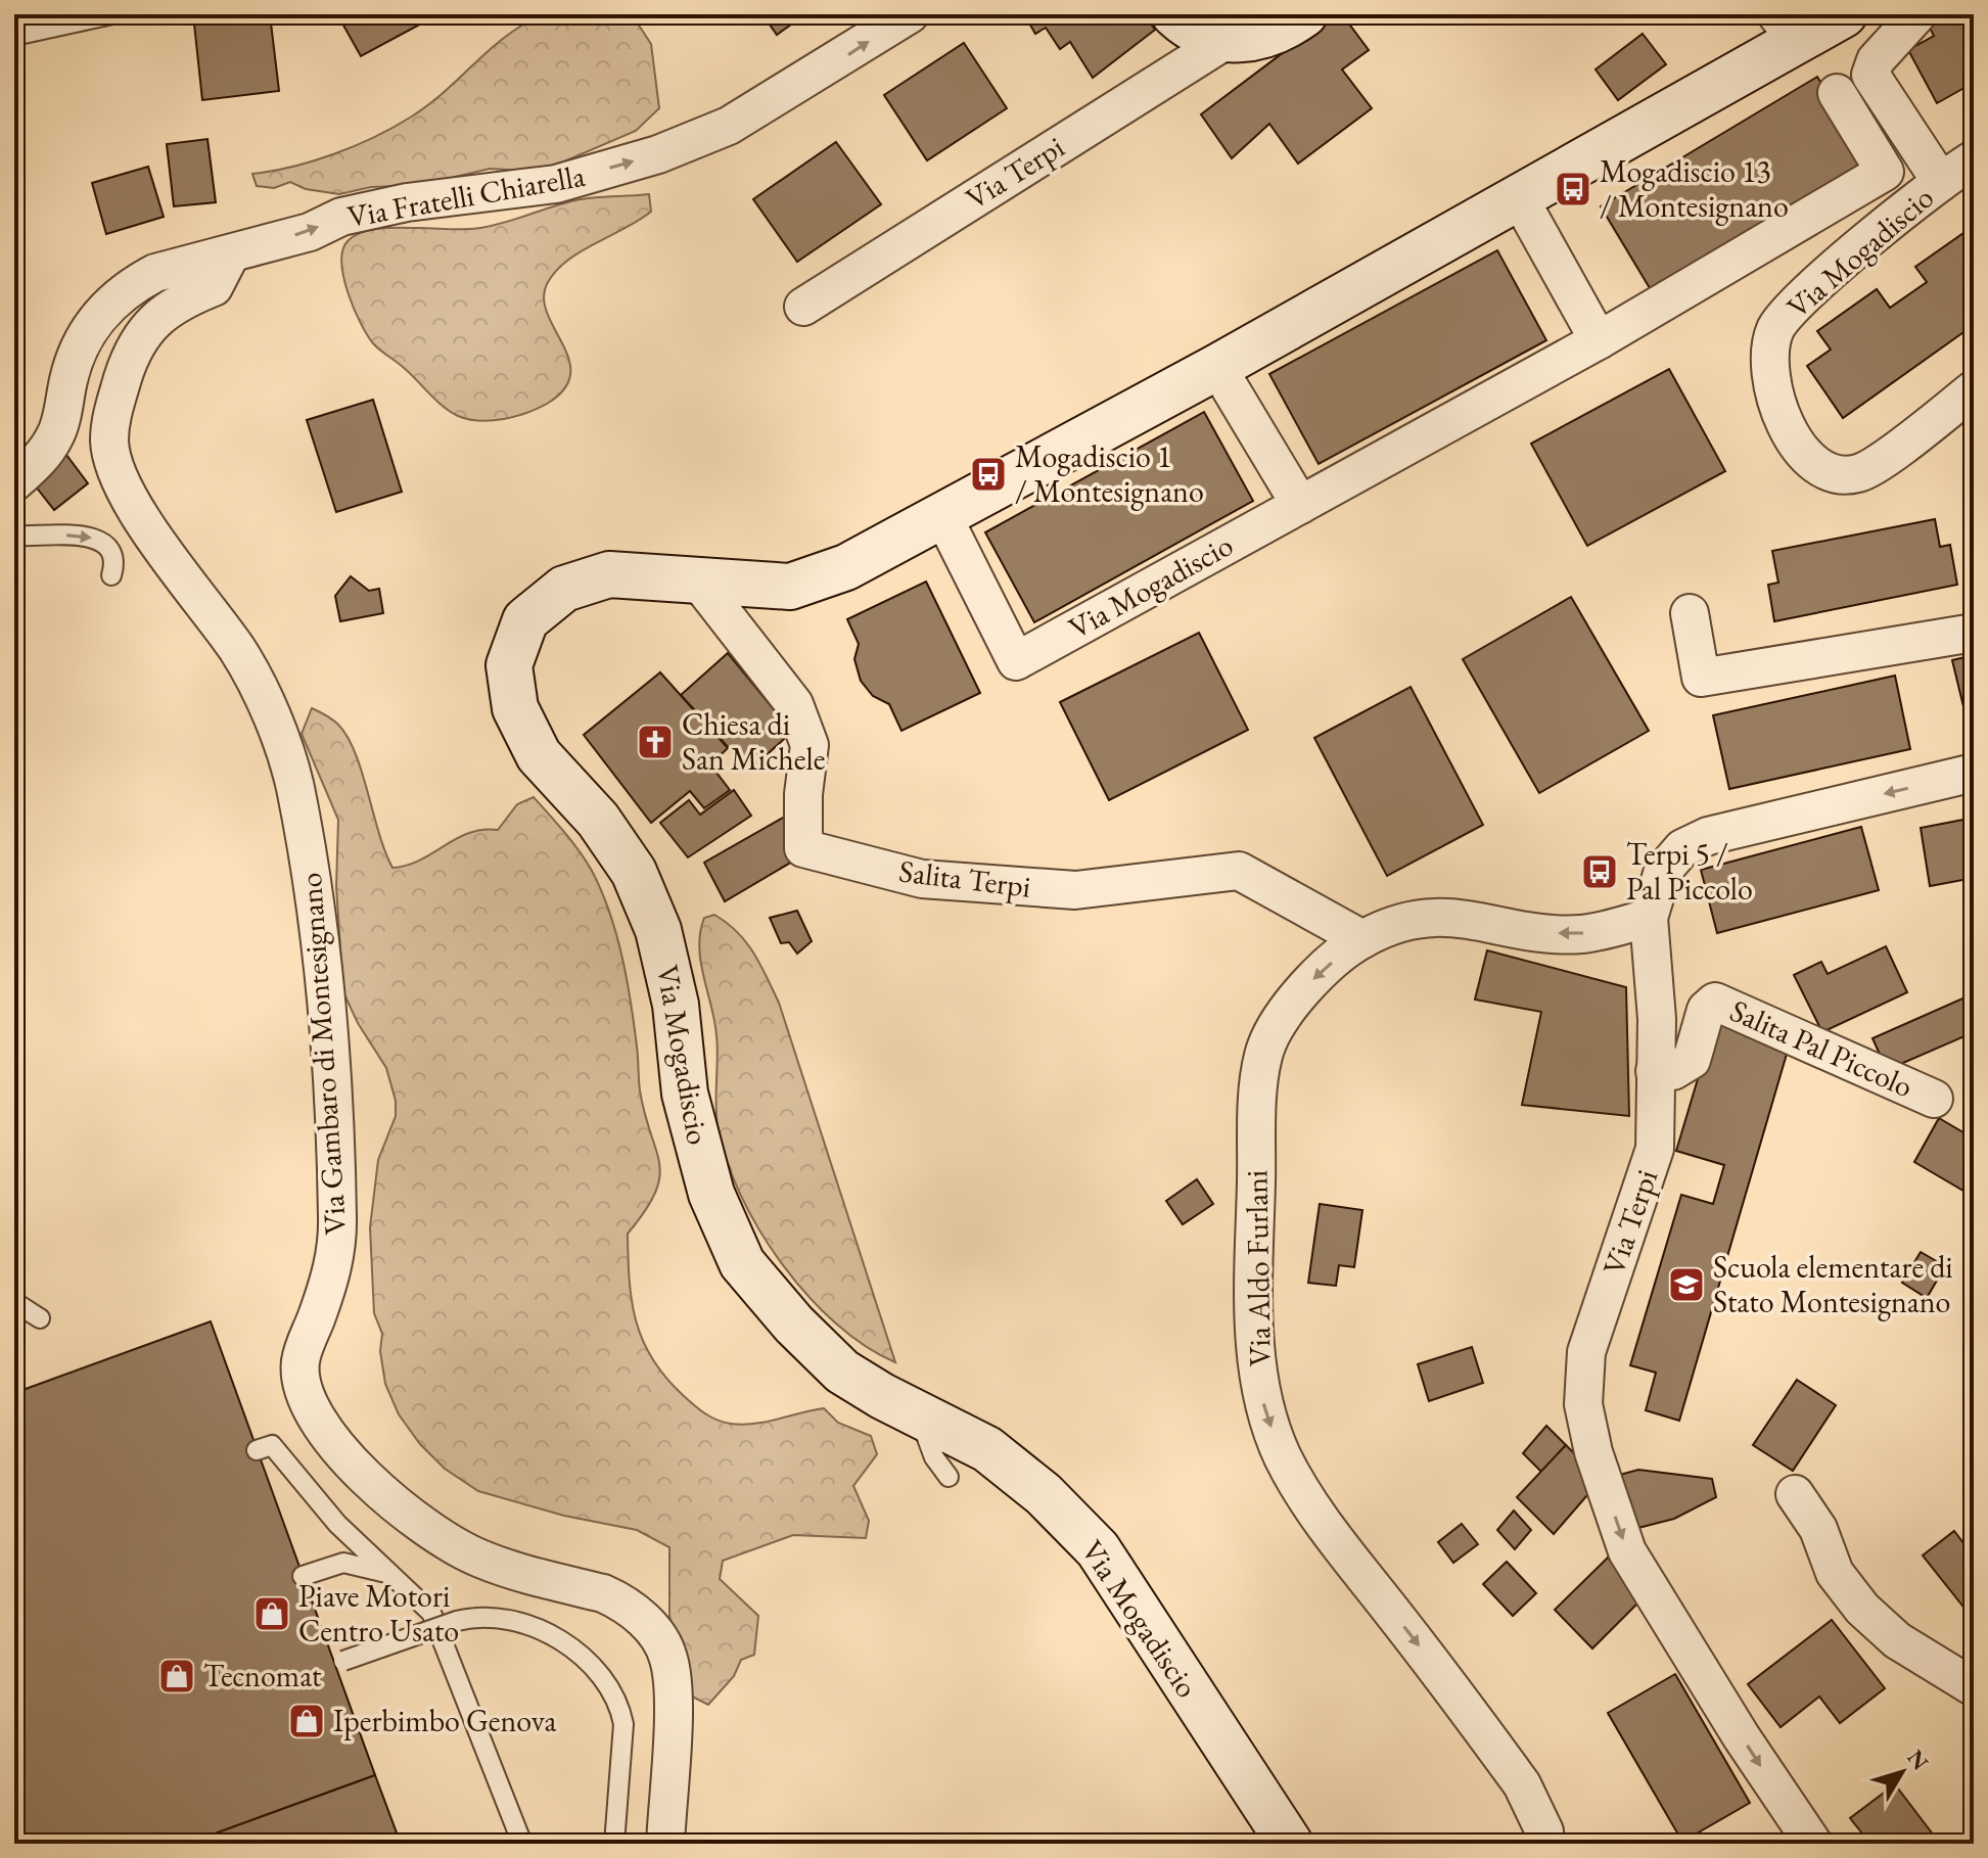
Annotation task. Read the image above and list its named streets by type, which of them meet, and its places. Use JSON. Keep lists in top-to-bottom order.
{
  "streets": {
    "street": [
      "Via Terpi",
      "Via Fratelli Chiarella",
      "Via Mogadiscio",
      "Salita Terpi",
      "Salita Pal Piccolo",
      "Via Gambaro di Montesignano",
      "Via Aldo Furlani"
    ]
  },
  "crossings": [
    ["Via Terpi", "Salita Pal Piccolo"],
    ["Via Terpi", "Via Aldo Furlani"],
    ["Via Fratelli Chiarella", "Via Gambaro di Montesignano"],
    ["Via Mogadiscio", "Salita Terpi"],
    ["Salita Terpi", "Via Aldo Furlani"]
  ],
  "one_way": ["Via Fratelli Chiarella"],
  "places": {
    "bus stop": ["Mogadiscio 13 / Montesignano", "Mogadiscio 1 / Montesignano", "Terpi 5 / Pal Piccolo"],
    "church": ["Chiesa di San Michele"],
    "school or university": ["Scuola elementare di Stato Montesignano"],
    "shop": ["Piave Motori Centro Usato", "Tecnomat", "Iperbimbo Genova"]
  },
  "north": "top right"
}
